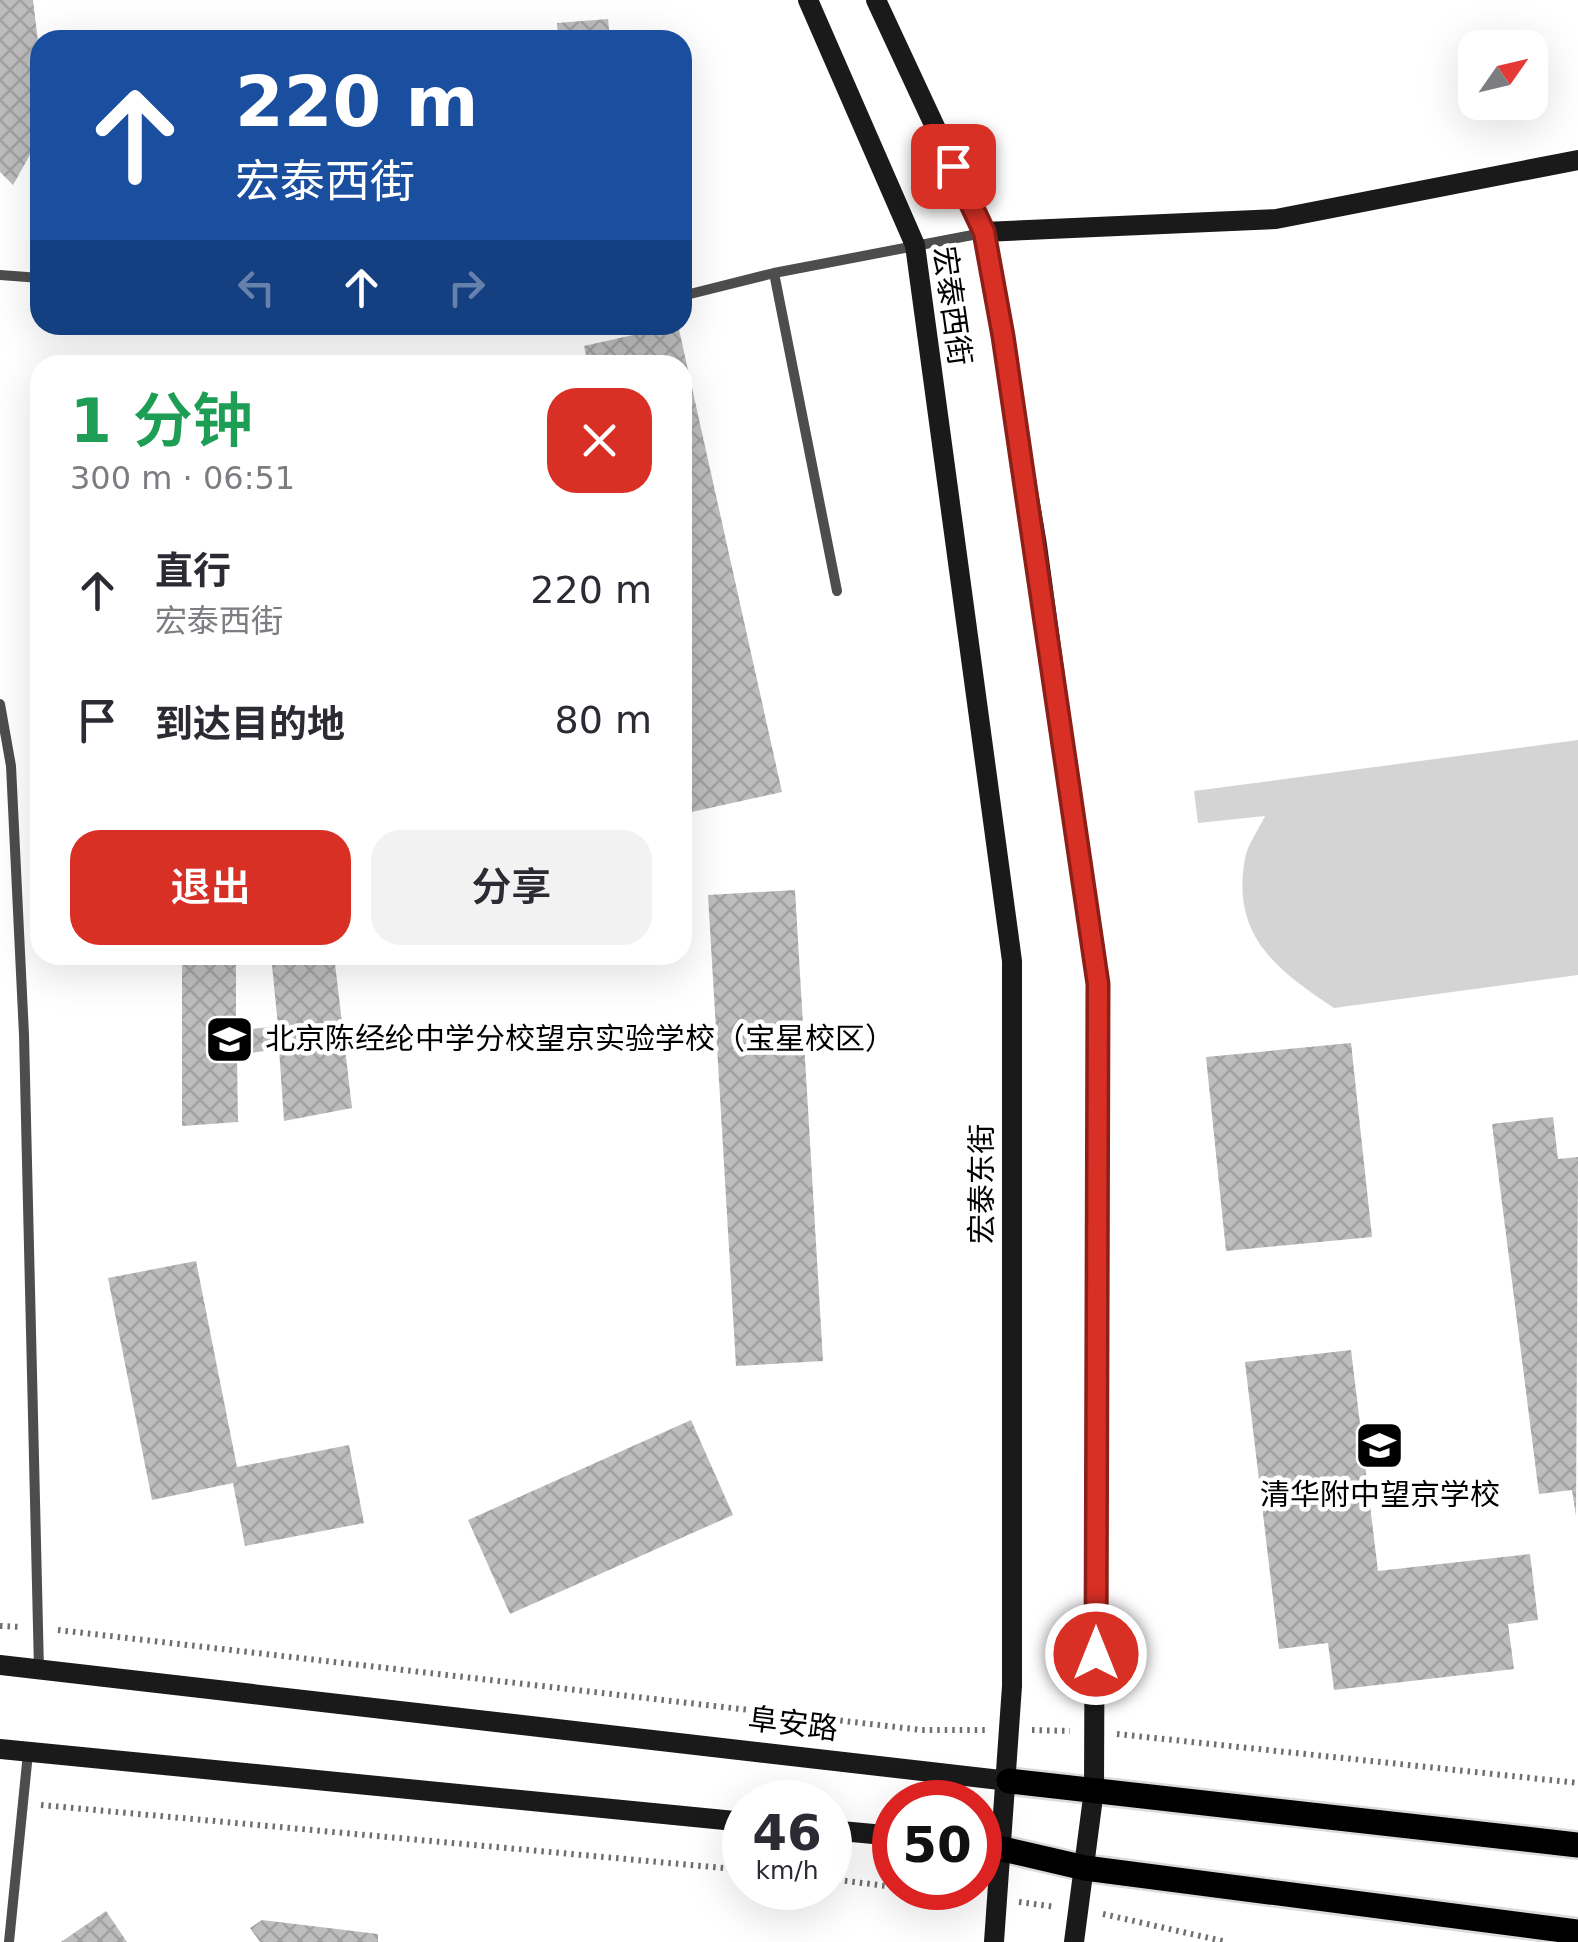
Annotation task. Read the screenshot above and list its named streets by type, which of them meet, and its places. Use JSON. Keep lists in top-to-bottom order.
{
  "streets": {
    "main road": ["宏泰西街", "宏泰东街", "阜安路"]
  },
  "crossings": [
    ["宏泰西街", "宏泰东街"],
    ["宏泰西街", "阜安路"],
    ["宏泰东街", "阜安路"]
  ],
  "places": {
    "school or university": ["北京陈经纶中学分校望京实验学校（宝星校区）", "清华附中望京学校"]
  },
  "north": "top right",
  "page": {
    "turn": ["220 m", "宏泰西街"],
    "heading": ["1 分钟", "300 m · 06:51"],
    "list": [
      {
        "name": "直行",
        "note": "宏泰西街",
        "value": "220 m"
      },
      {
        "name": "到达目的地",
        "value": "80 m"
      }
    ],
    "buttons": ["退出", "分享"],
    "speed": "46 km/h",
    "limit": "50"
  }
}
